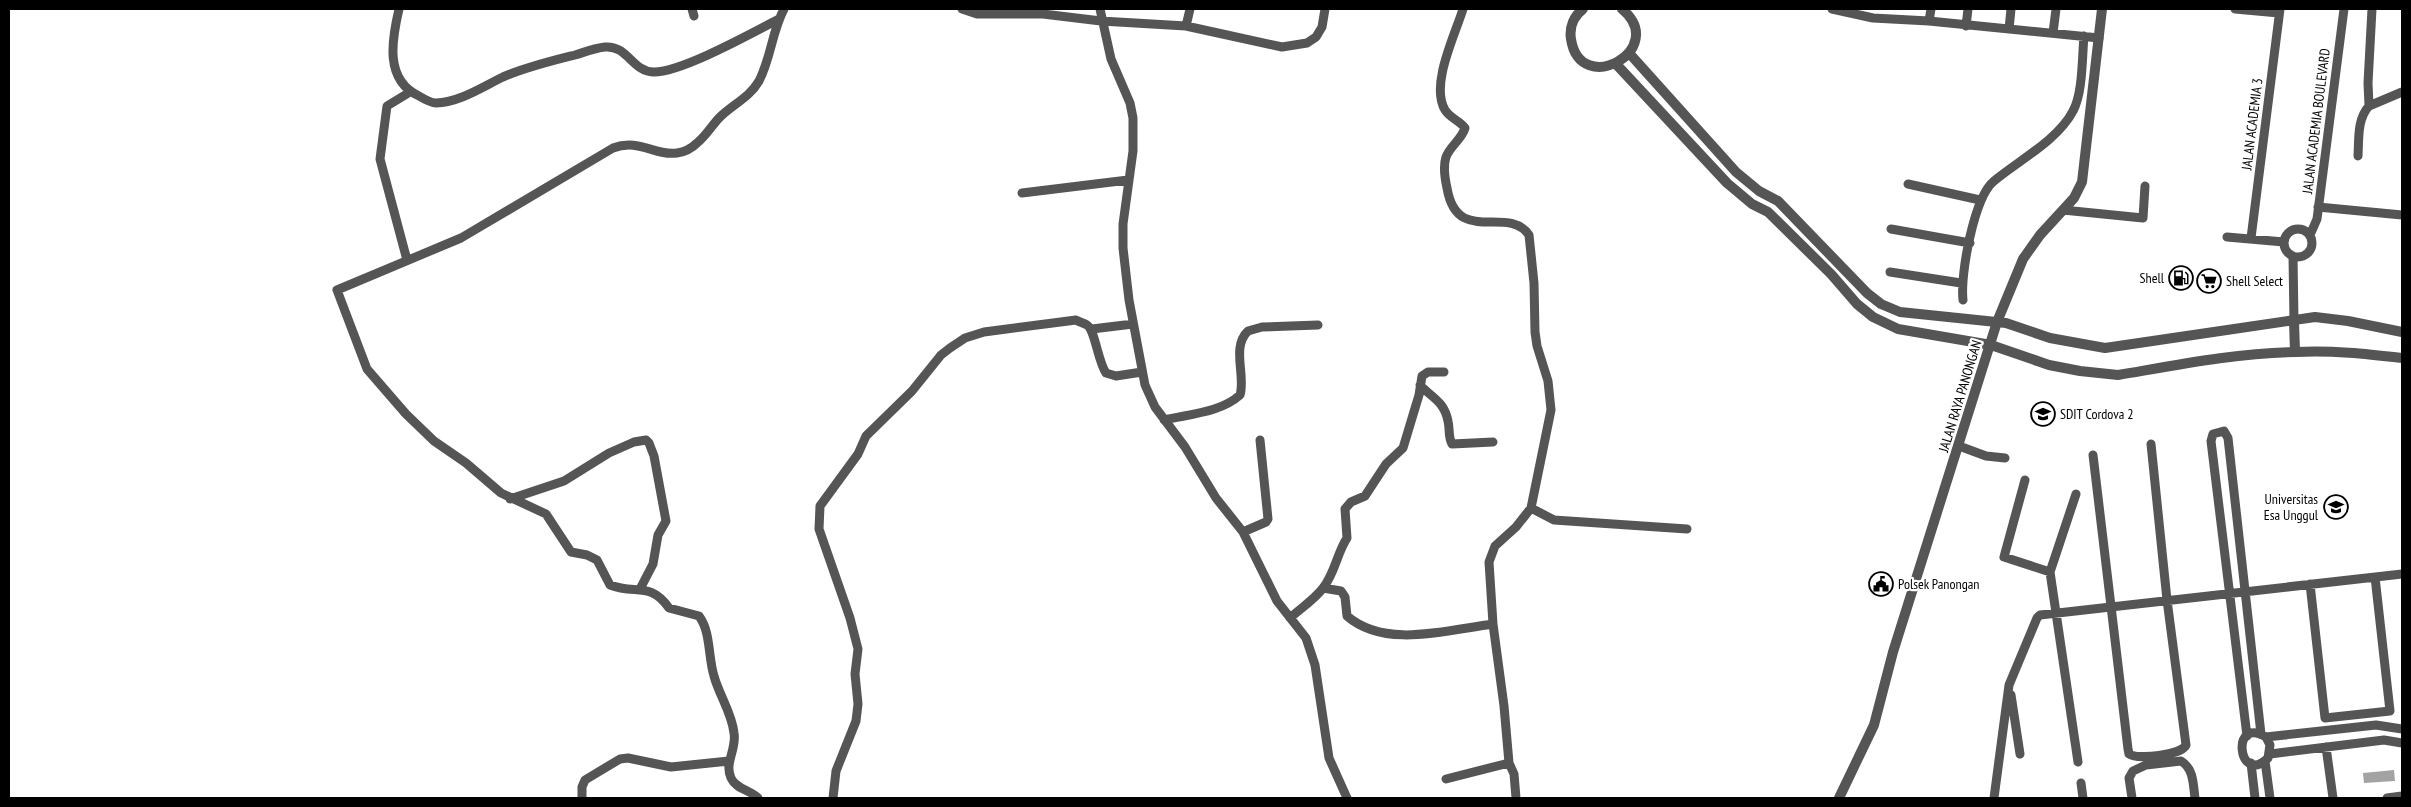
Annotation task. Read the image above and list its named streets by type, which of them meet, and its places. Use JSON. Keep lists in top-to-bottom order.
{
  "streets": {
    "street": ["JALAN ACADEMIA BOULEVARD", "JALAN ACADEMIA 3", "JALAN RAYA PANONGAN"]
  },
  "places": {
    "fuel station": ["Shell"],
    "supermarket": ["Shell Select"],
    "school or university": ["SDIT Cordova 2", "Universitas Esa Unggul"],
    "public building": ["Polsek Panongan"]
  }
}
